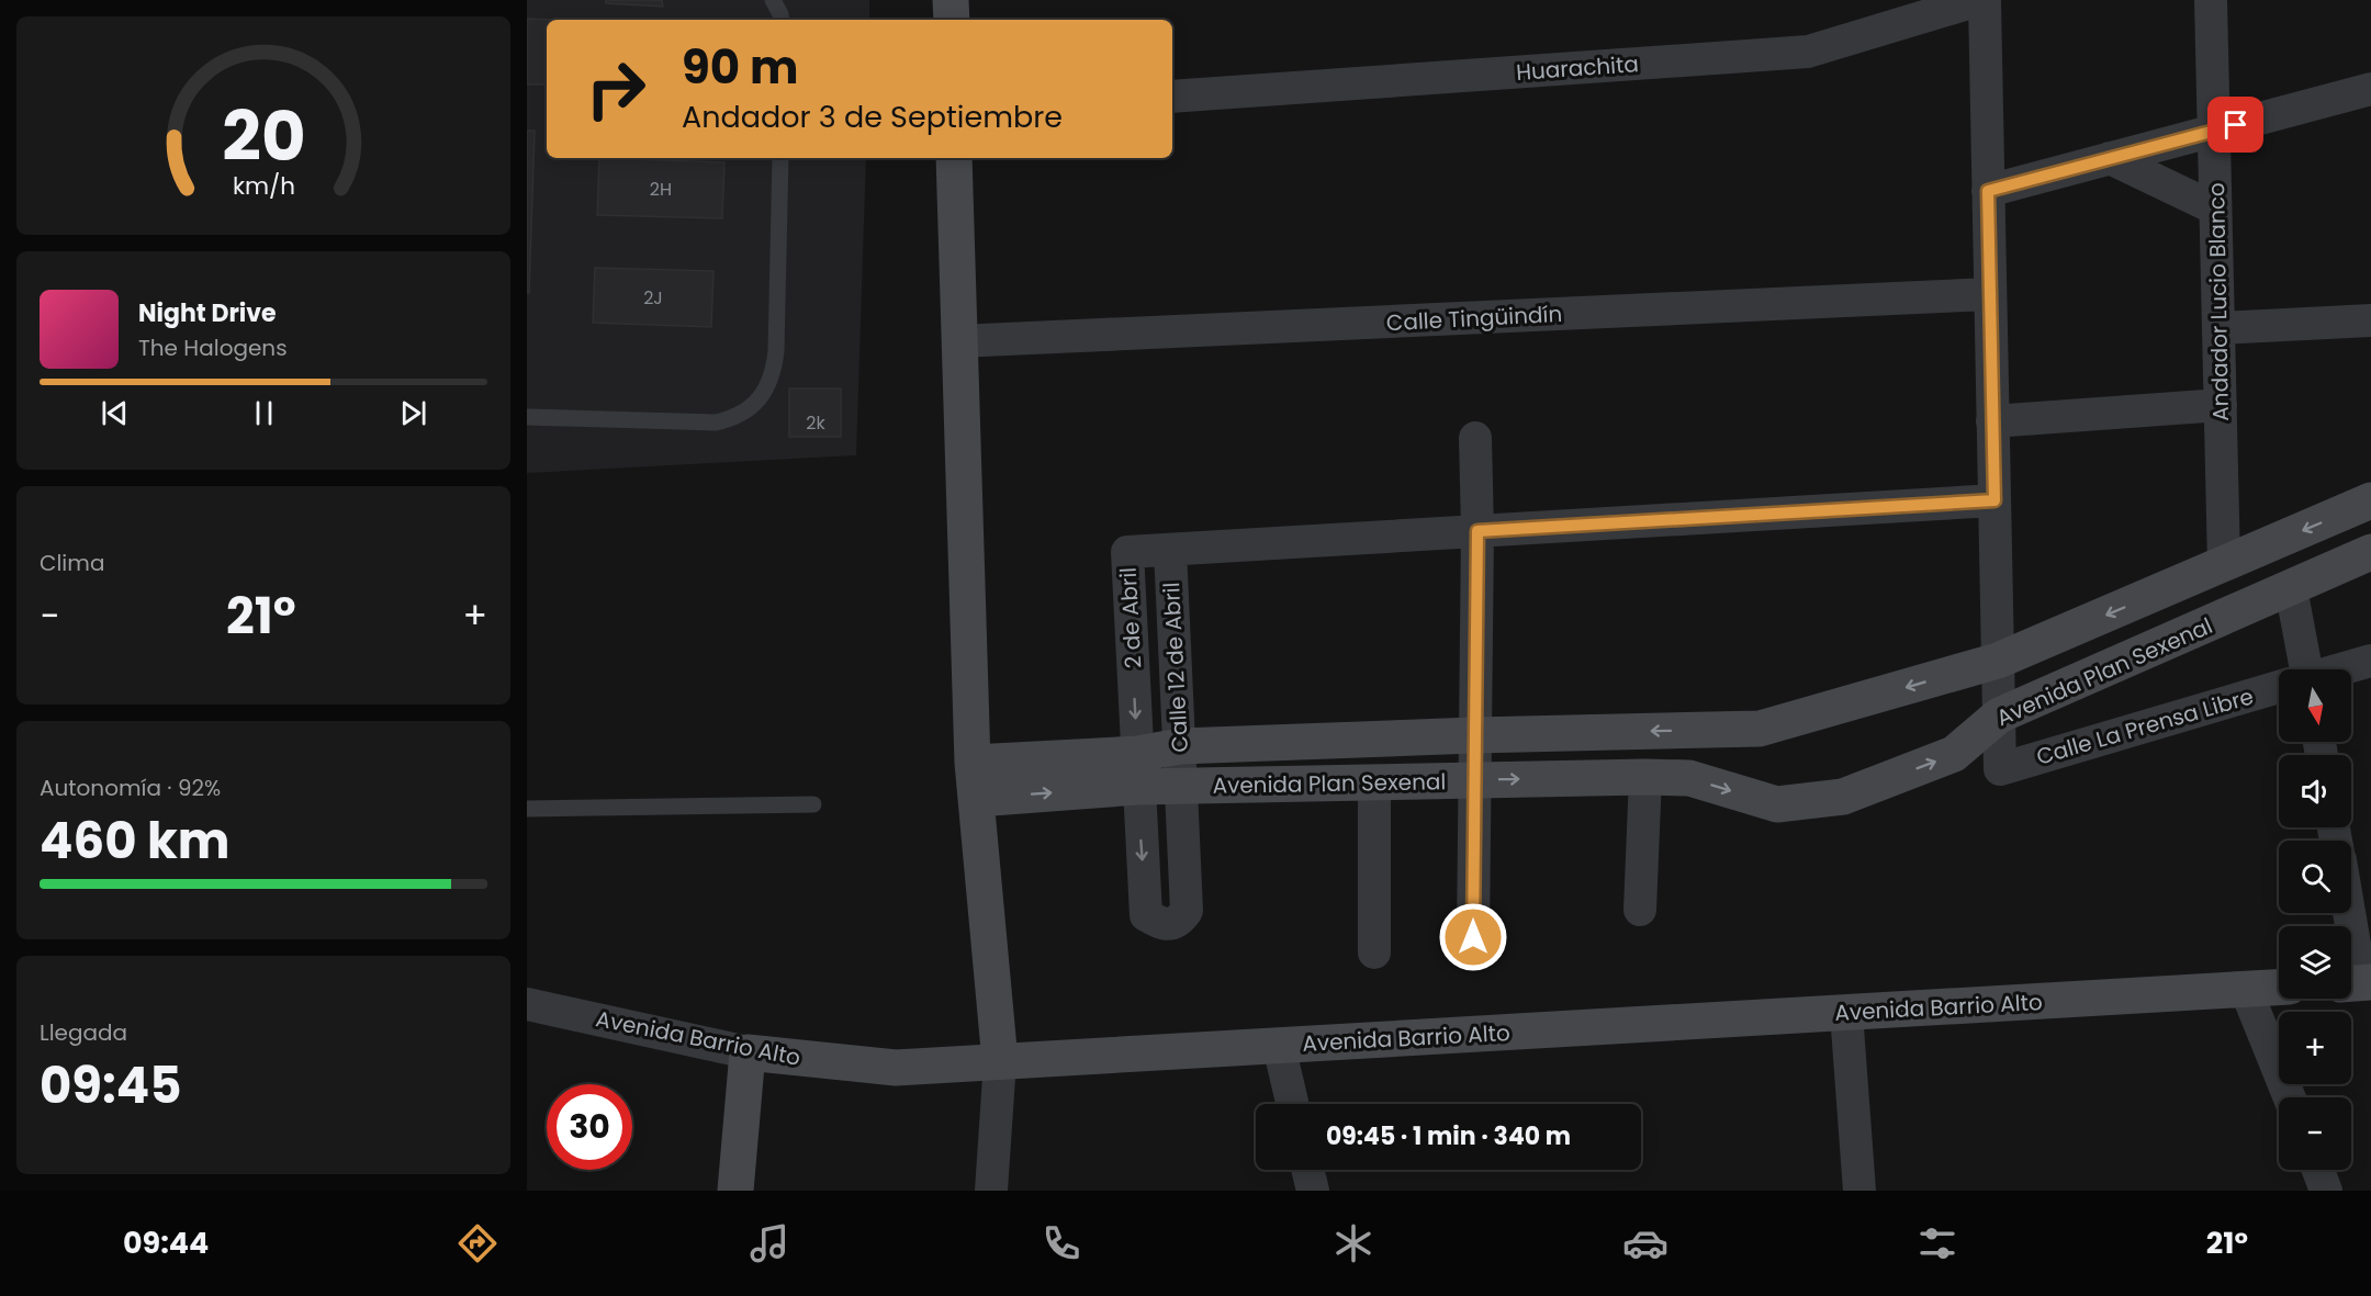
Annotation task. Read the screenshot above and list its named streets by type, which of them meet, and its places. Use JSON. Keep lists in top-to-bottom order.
{
  "streets": {
    "street": [
      "Huarachita",
      "Andador Lucio Blanco",
      "Calle Tingüindín",
      "2 de Abril",
      "Calle 12 de Abril",
      "Avenida Plan Sexenal",
      "Calle La Prensa Libre",
      "Avenida Barrio Alto"
    ]
  },
  "crossings": [
    ["Andador Lucio Blanco", "Avenida Plan Sexenal"],
    ["2 de Abril", "Calle 12 de Abril"],
    ["2 de Abril", "Avenida Plan Sexenal"],
    ["Calle 12 de Abril", "Avenida Plan Sexenal"],
    ["Avenida Plan Sexenal", "Calle La Prensa Libre"]
  ],
  "house_numbers": ["2H", "2J", "2k"],
  "north": "bottom",
  "page": {
    "turn": ["90 m", "Andador 3 de Septiembre"],
    "song": ["Night Drive", "The Halogens"],
    "tile": [
      "Clima",
      ["Autonomía · 92%", "460 km"],
      ["Llegada", "09:45"]
    ],
    "heat": ["−", "21°", "+"],
    "map_buttons": ["+", "−"],
    "limit": "30",
    "trip": "09:45 · 1 min · 340 m",
    "tabs": ["09:44", "21°"],
    "gauge": ["20", "km/h"]
  }
}
